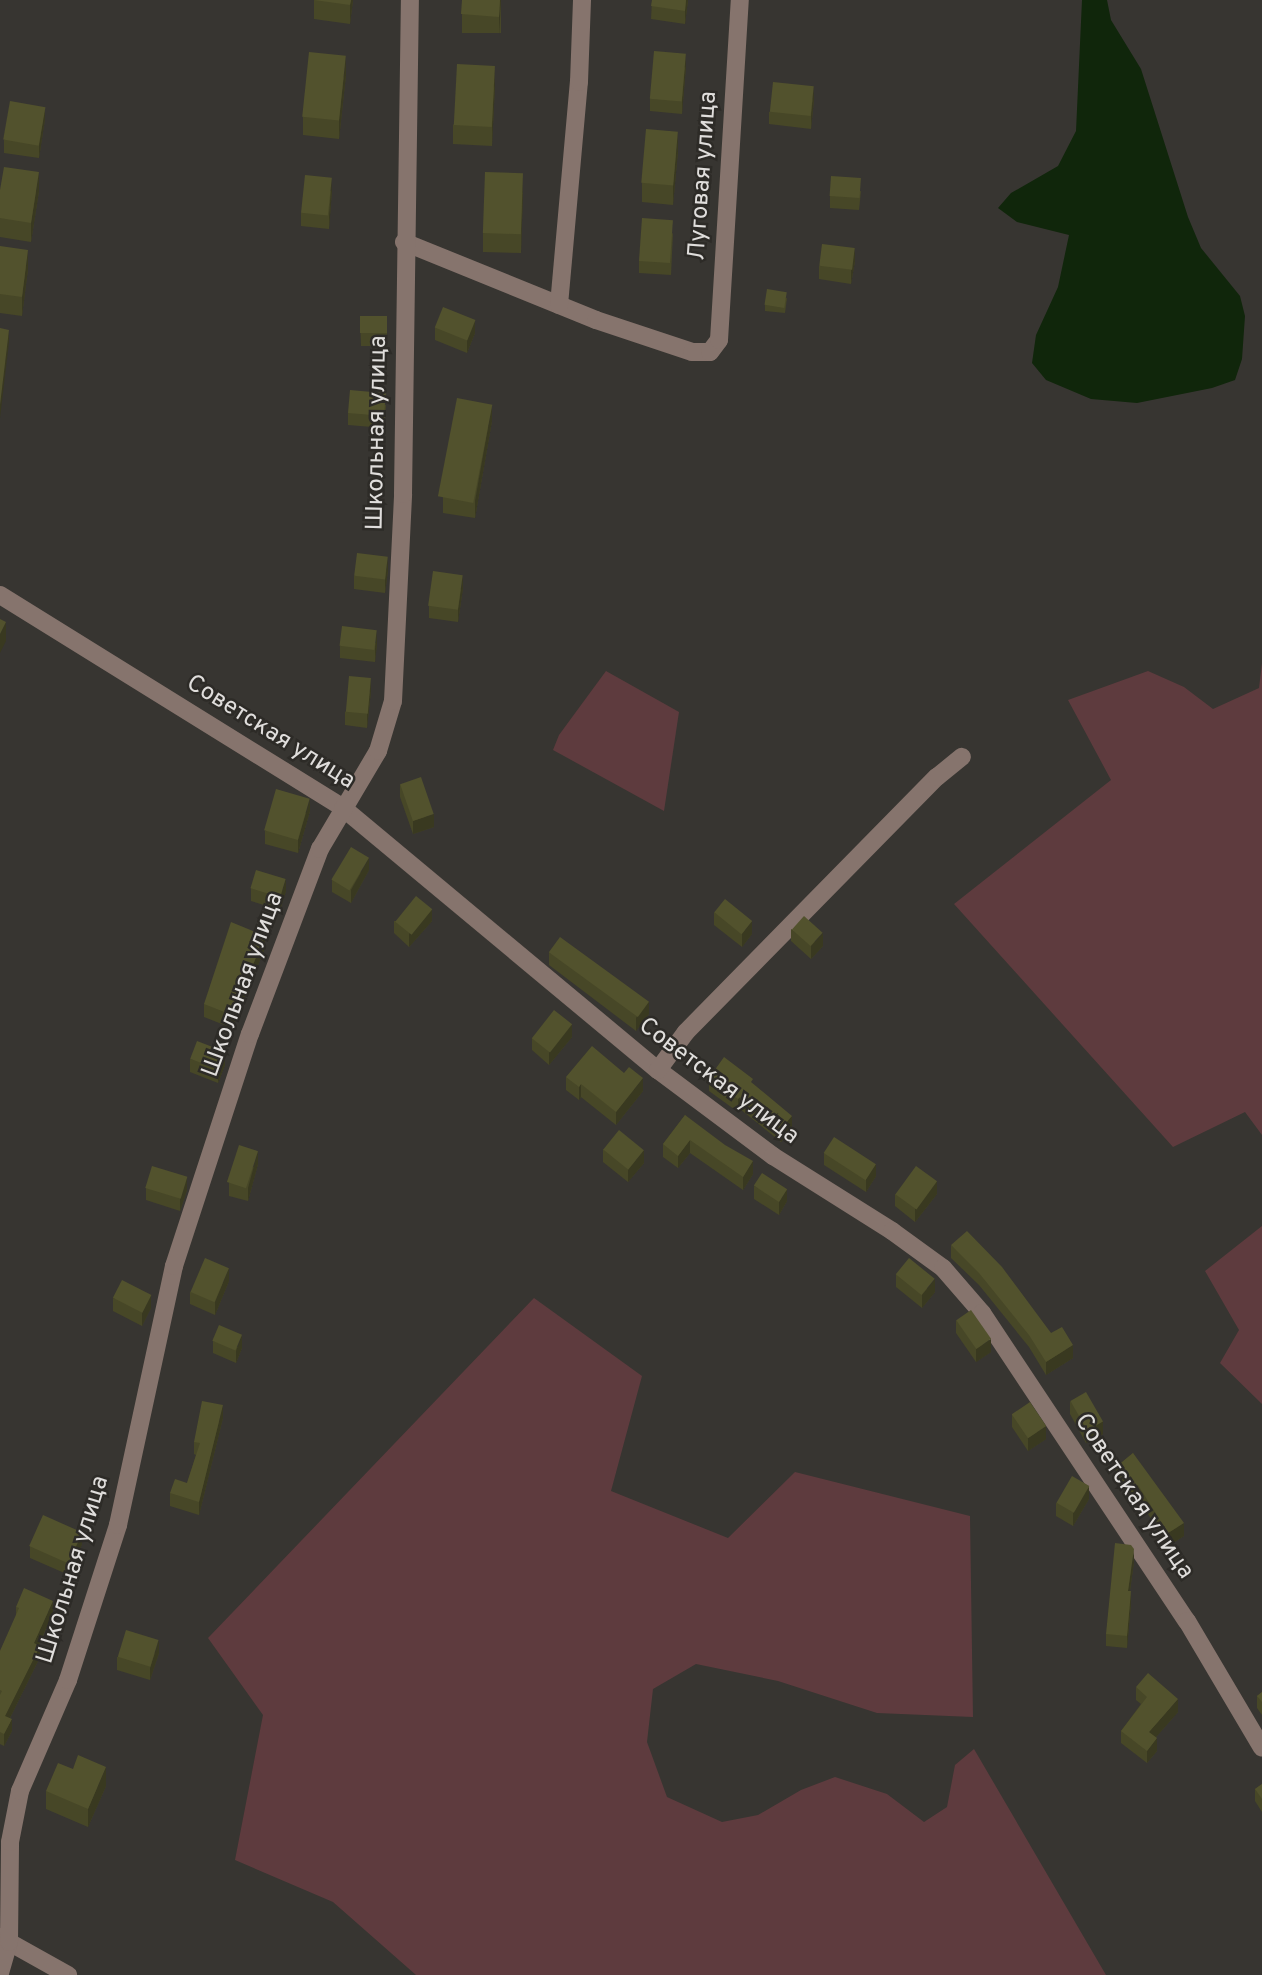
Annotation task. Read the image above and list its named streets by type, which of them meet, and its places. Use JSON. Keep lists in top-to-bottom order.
{
  "streets": {
    "street": ["Луговая улица", "Школьная улица", "Советская улица"]
  },
  "crossings": [
    ["Школьная улица", "Советская улица"]
  ]
}
